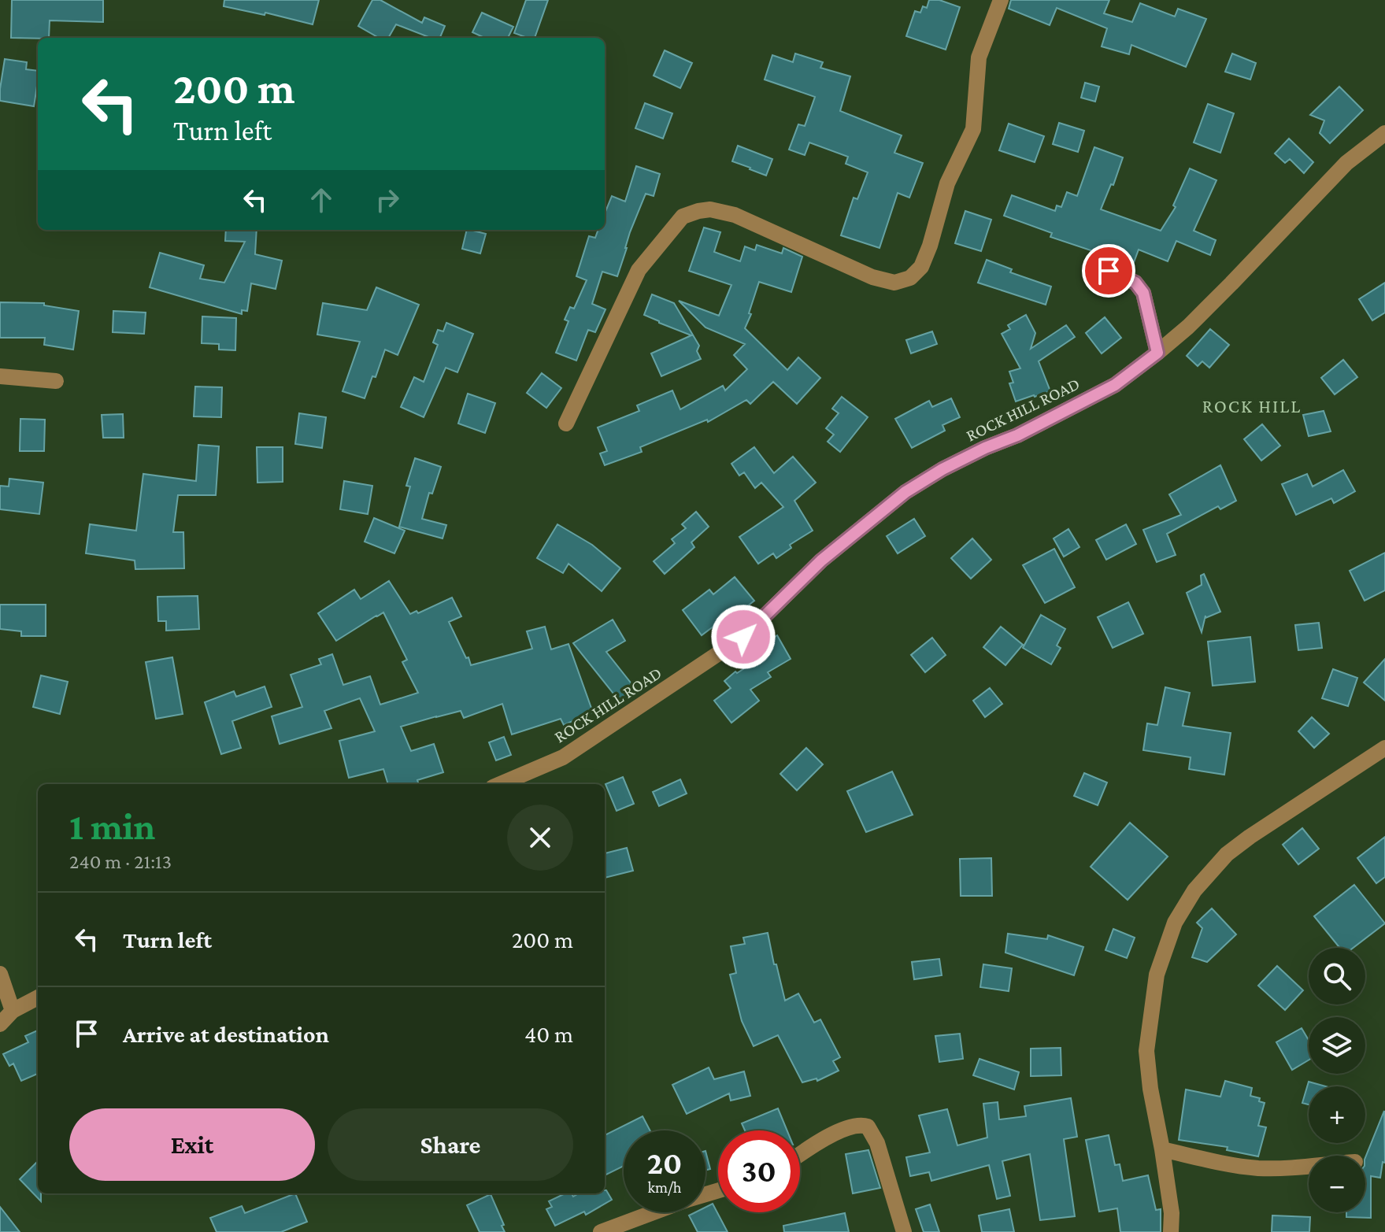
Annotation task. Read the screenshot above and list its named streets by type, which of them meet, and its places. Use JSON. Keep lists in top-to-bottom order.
{
  "streets": {
    "street": ["ROCK HILL ROAD"]
  },
  "districts": ["ROCK HILL"],
  "page": {
    "turn": ["200 m", "Turn left"],
    "heading": ["1 min", "240 m · 21:13"],
    "list": [
      {
        "name": "Turn left",
        "value": "200 m"
      },
      {
        "name": "Arrive at destination",
        "value": "40 m"
      }
    ],
    "map_buttons": ["+", "−"],
    "buttons": ["Exit", "Share"],
    "speed": "20 km/h",
    "limit": "30"
  }
}
